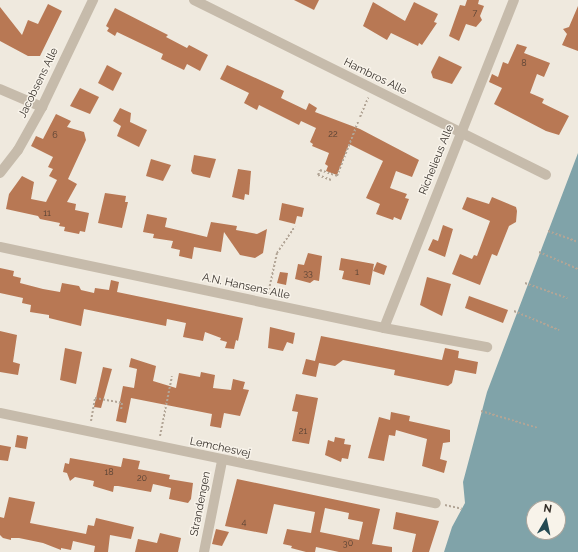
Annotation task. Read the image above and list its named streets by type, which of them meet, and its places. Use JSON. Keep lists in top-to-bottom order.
{
  "streets": {
    "street": [
      "Hambros Alle",
      "Jacobsens Alle",
      "Richelieus Alle",
      "A.N. Hansens Alle",
      "Lemchesvej",
      "Strandengen"
    ]
  },
  "crossings": [
    ["Hambros Alle", "Richelieus Alle"],
    ["Richelieus Alle", "A.N. Hansens Alle"],
    ["Lemchesvej", "Strandengen"]
  ],
  "house_numbers": [
    "7",
    "8",
    "22",
    "6",
    "11",
    "1",
    "33",
    "21",
    "18",
    "20",
    "4",
    "30"
  ],
  "north": "top"
}
